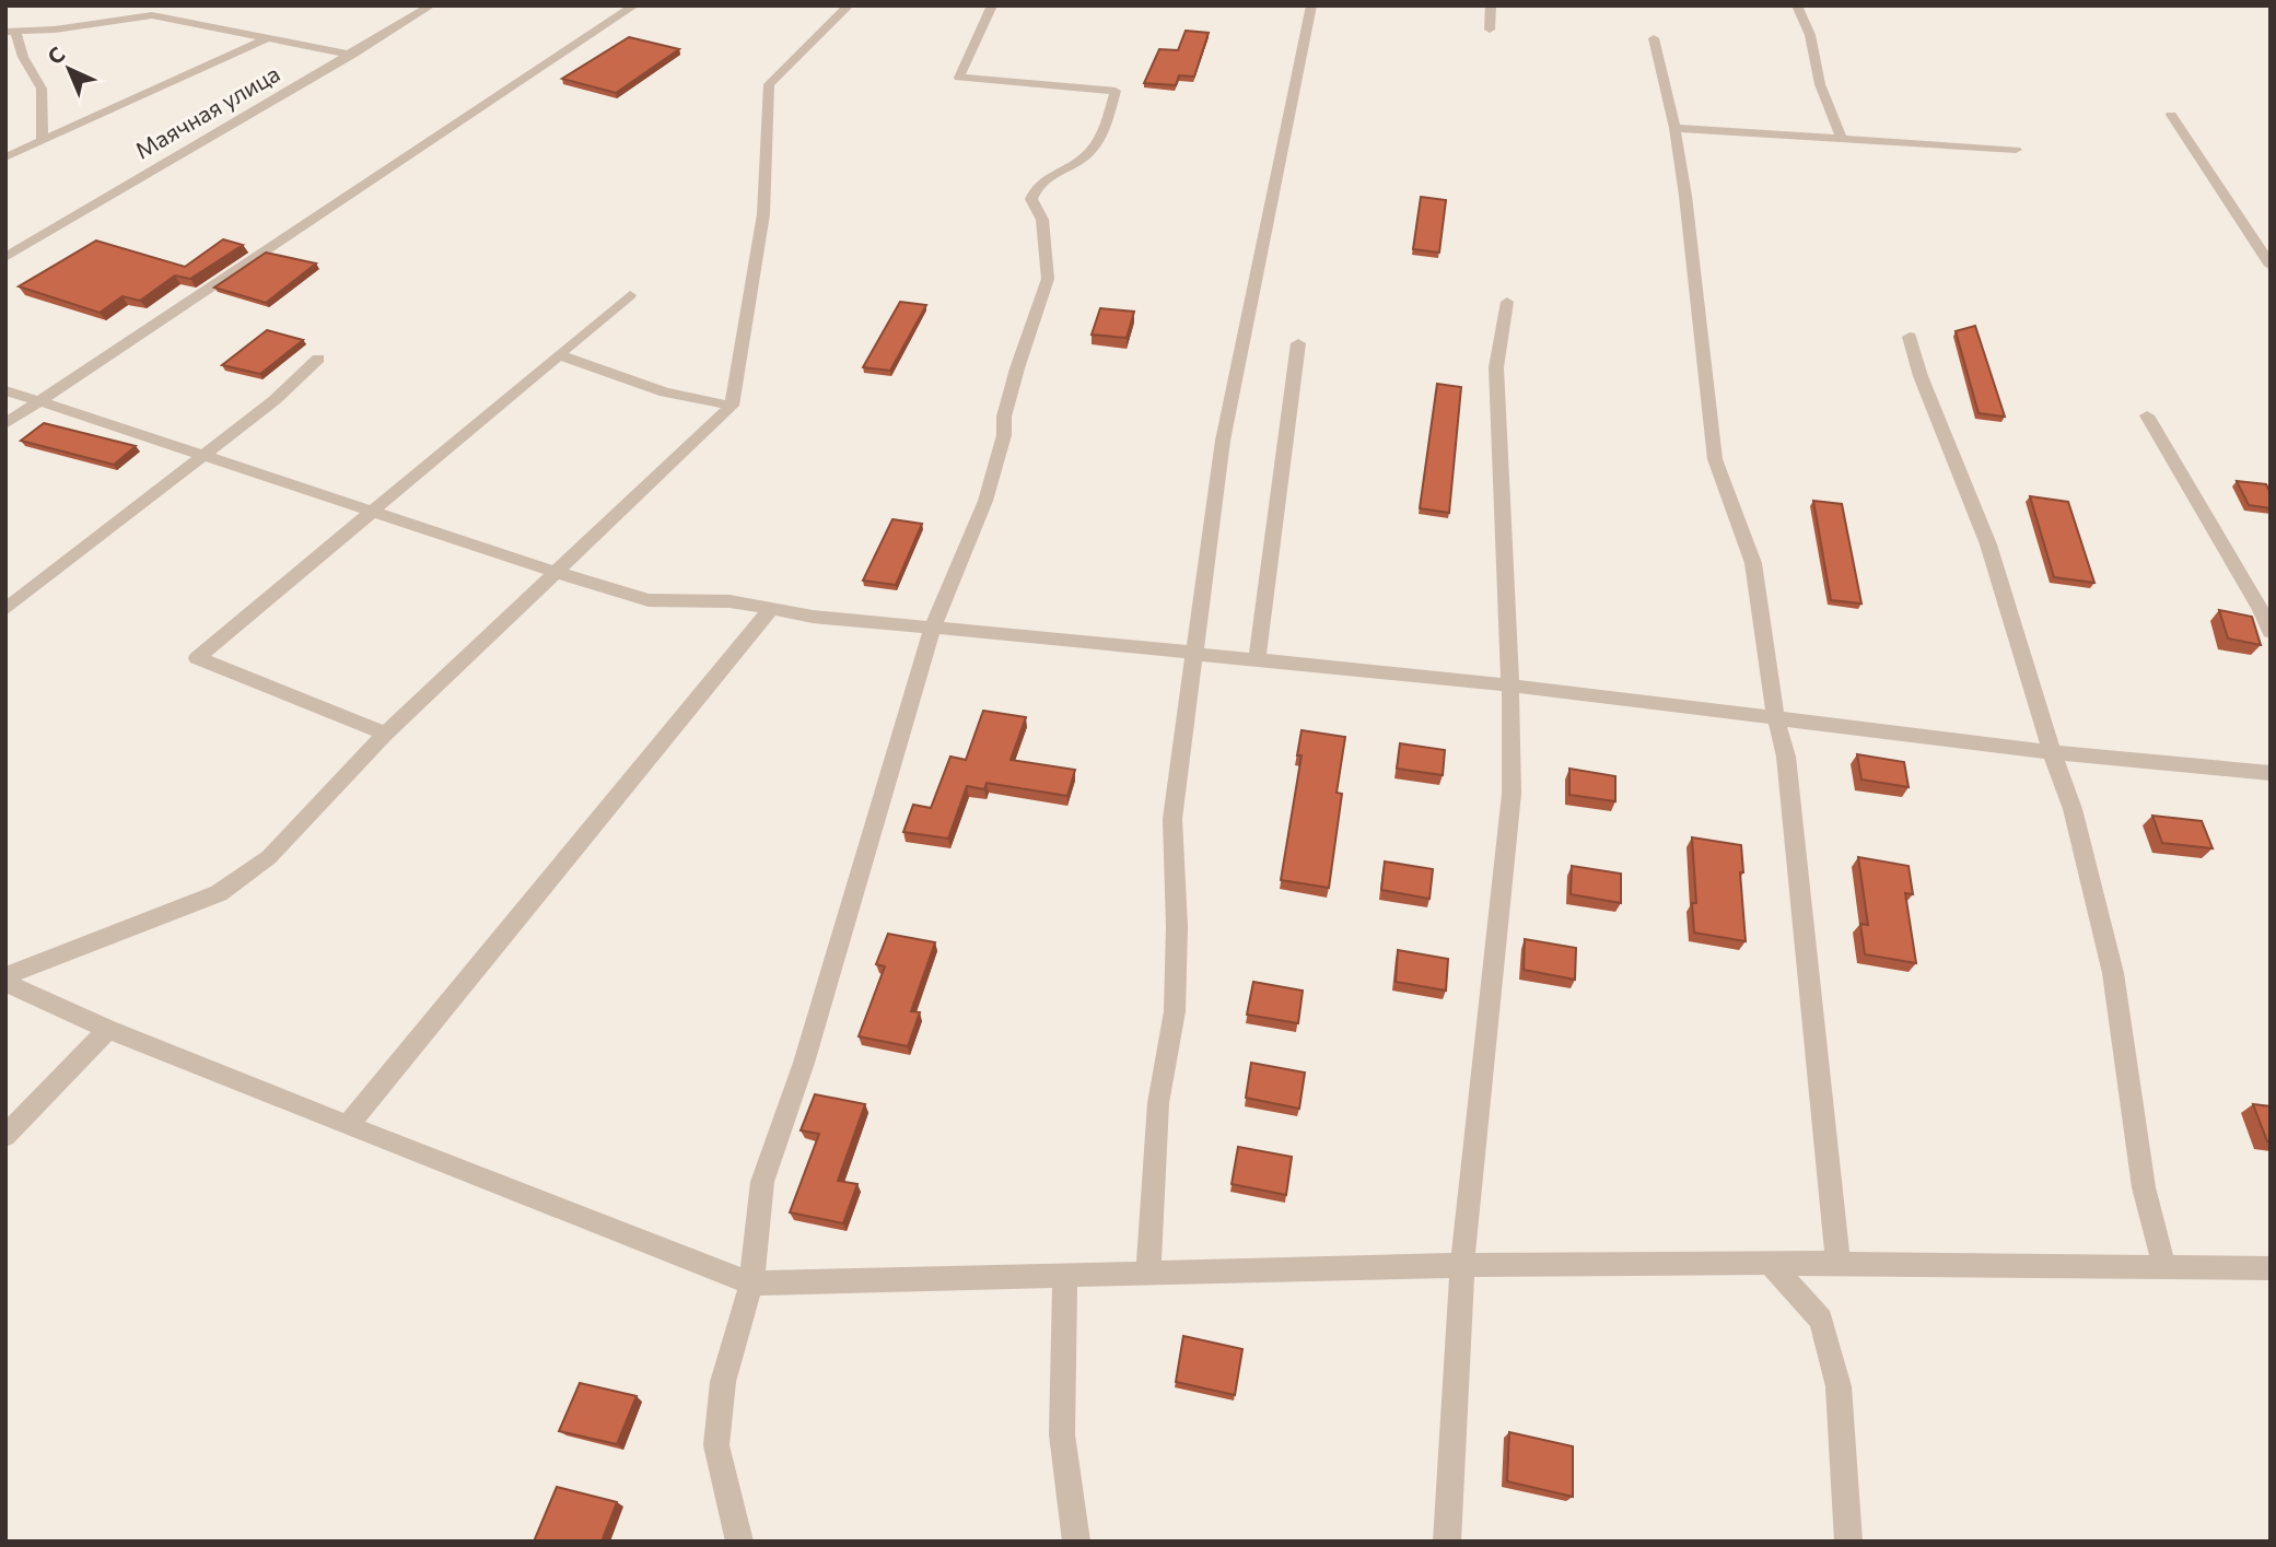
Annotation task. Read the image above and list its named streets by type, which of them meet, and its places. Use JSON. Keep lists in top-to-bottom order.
{
  "streets": {
    "street": ["Маячная улица"]
  },
  "north": "top left"
}
